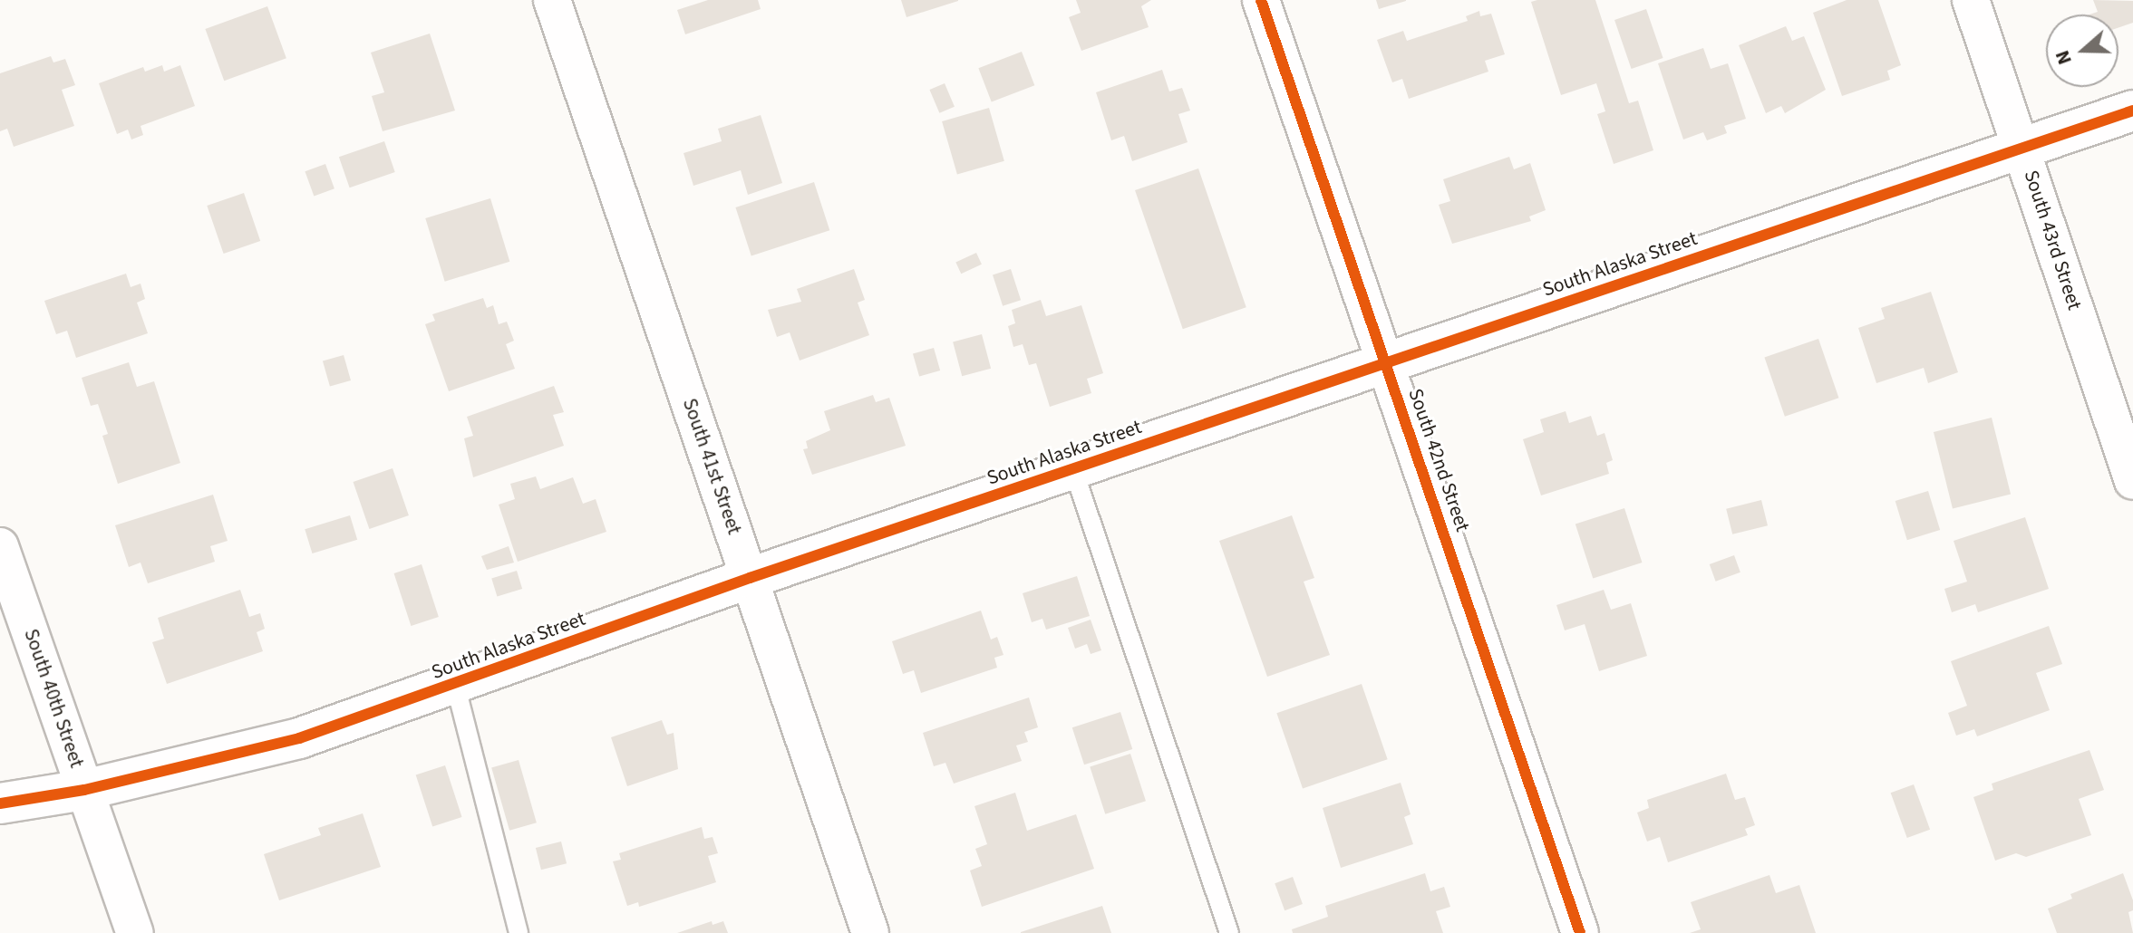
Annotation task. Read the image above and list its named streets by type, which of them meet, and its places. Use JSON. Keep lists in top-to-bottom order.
{
  "streets": {
    "street": [
      "South 43rd Street",
      "South Alaska Street",
      "South 42nd Street",
      "South 41st Street",
      "South 40th Street"
    ]
  },
  "crossings": [
    ["South 43rd Street", "South Alaska Street"],
    ["South Alaska Street", "South 42nd Street"],
    ["South Alaska Street", "South 41st Street"],
    ["South Alaska Street", "South 40th Street"]
  ],
  "north": "left"
}
